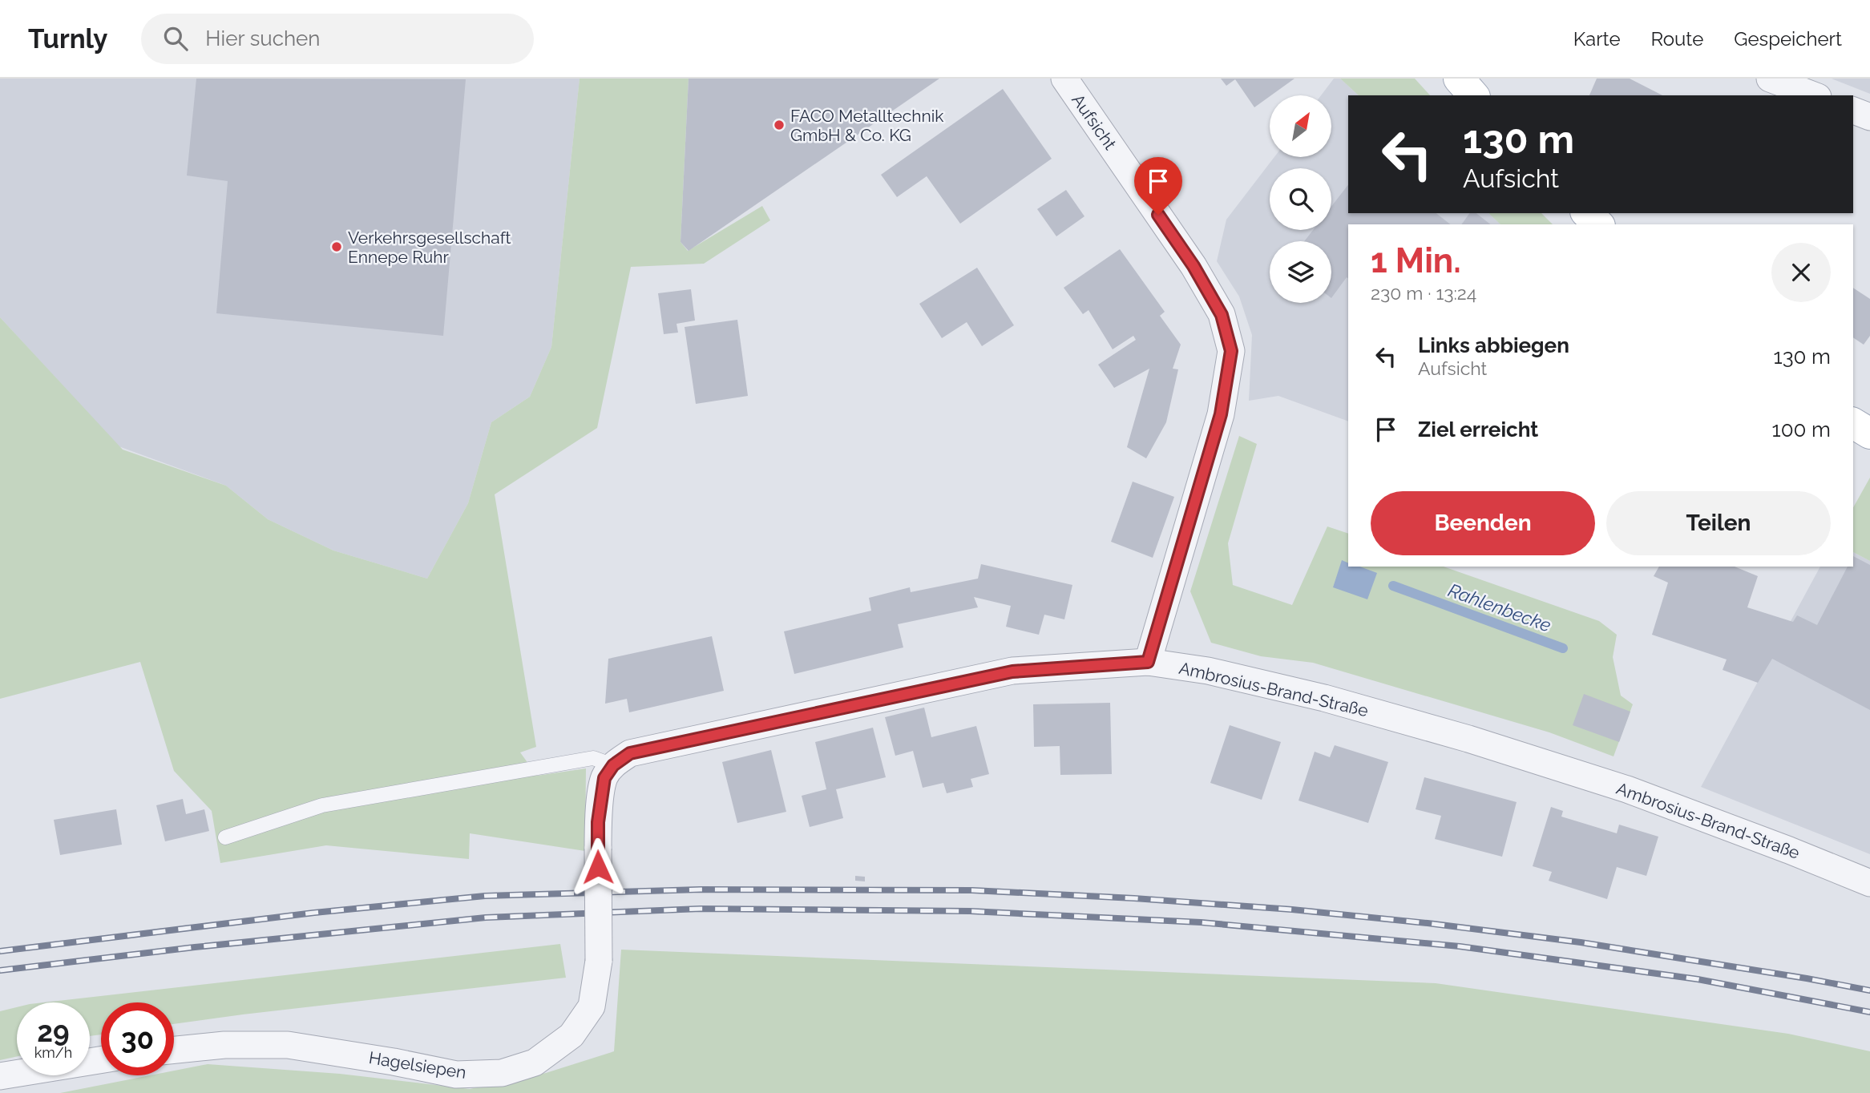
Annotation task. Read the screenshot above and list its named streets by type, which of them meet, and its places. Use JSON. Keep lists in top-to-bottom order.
{
  "streets": {
    "street": ["Aufsicht", "Ambrosius-Brand-Straße", "Hagelsiepen"]
  },
  "crossings": [
    ["Aufsicht", "Ambrosius-Brand-Straße"],
    ["Ambrosius-Brand-Straße", "Hagelsiepen"]
  ],
  "water": ["Rahlenbecke"],
  "places": ["FACO Metalltechnik GmbH & Co. KG", "Verkehrsgesellschaft Ennepe Ruhr"],
  "north": "top right",
  "page": {
    "header": "Turnly",
    "search": "Hier suchen",
    "nav": ["Karte", "Route", "Gespeichert"],
    "turn": ["130 m", "Aufsicht"],
    "heading": ["1 Min.", "230 m · 13:24"],
    "list": [
      {
        "name": "Links abbiegen",
        "note": "Aufsicht",
        "value": "130 m"
      },
      {
        "name": "Ziel erreicht",
        "value": "100 m"
      }
    ],
    "buttons": ["Beenden", "Teilen"],
    "speed": "29 km/h",
    "limit": "30"
  }
}
